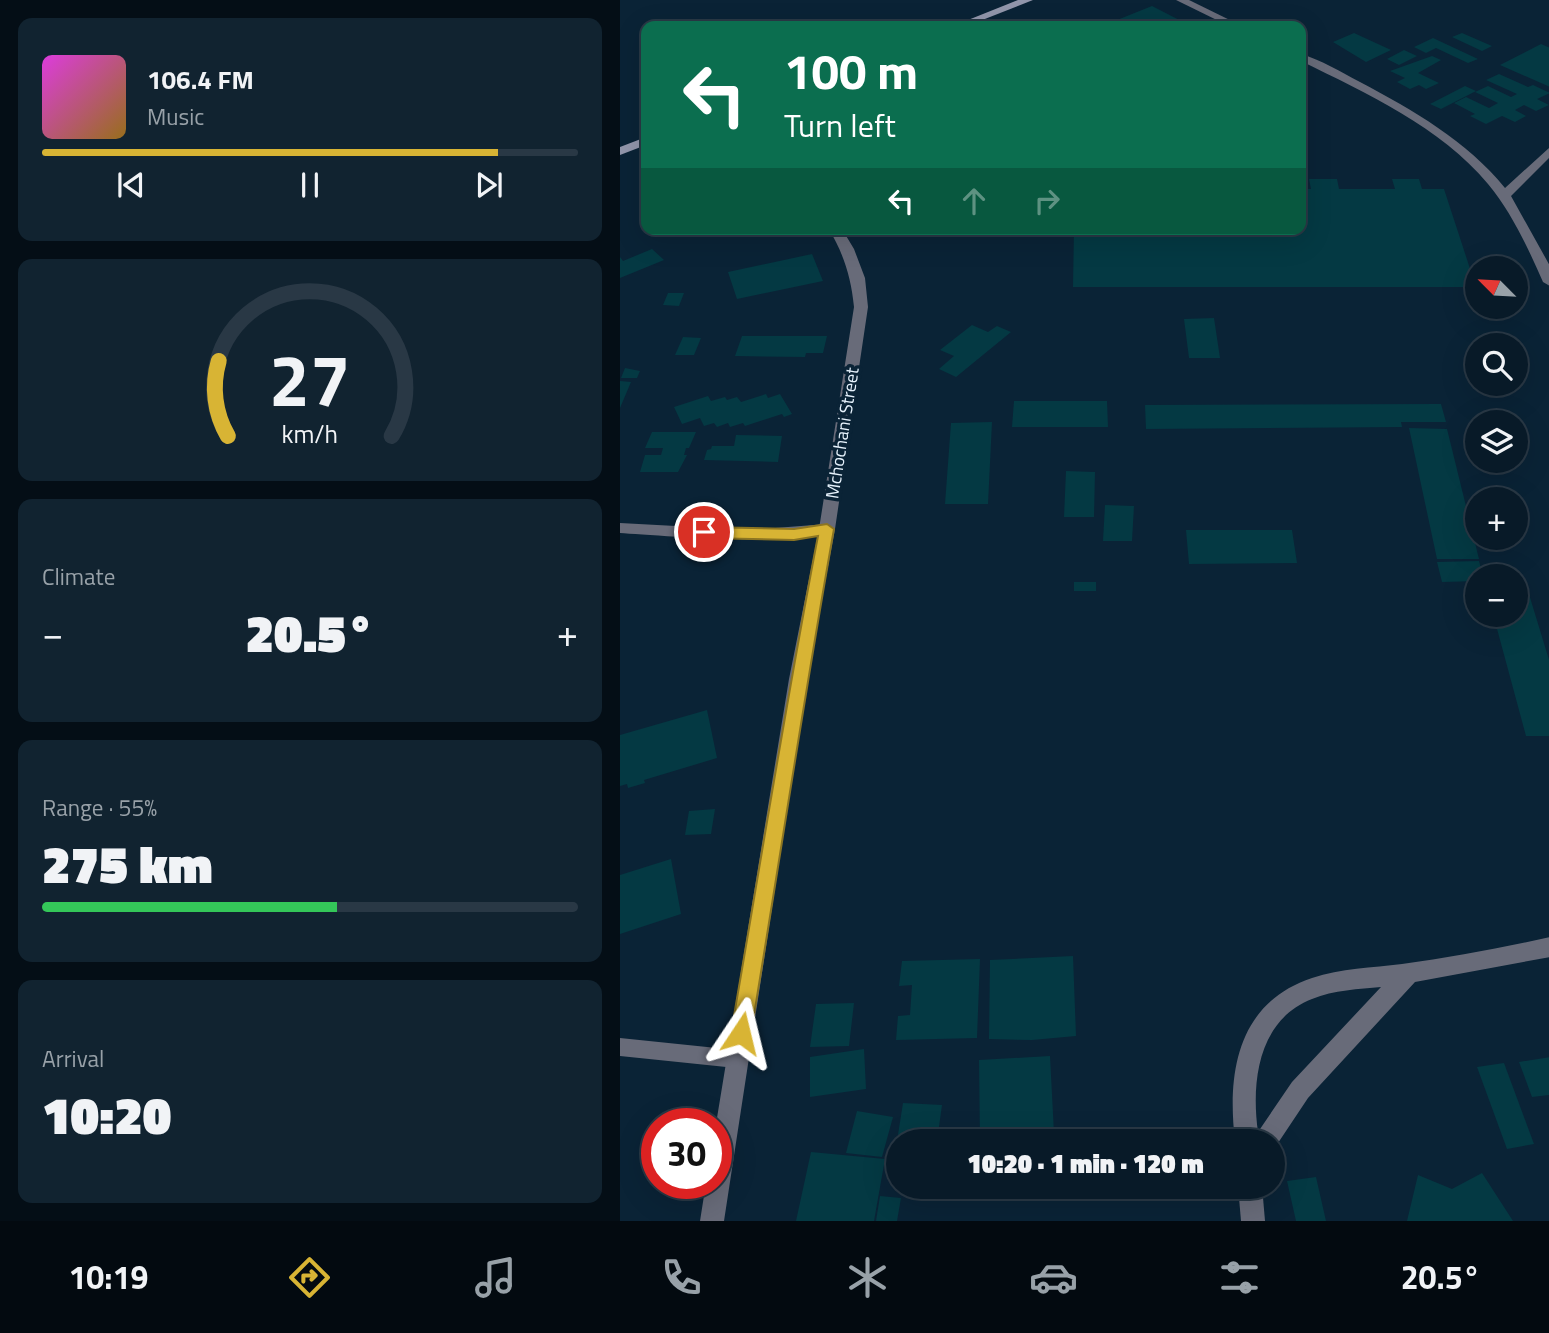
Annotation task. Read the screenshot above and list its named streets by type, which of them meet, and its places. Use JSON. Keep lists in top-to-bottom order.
{
  "streets": {
    "street": ["Mchochani Street"]
  },
  "north": "top left",
  "page": {
    "turn": ["100 m", "Turn left"],
    "song": ["106.4 FM", "Music"],
    "map_buttons": ["+", "−"],
    "tile": [
      "Climate",
      ["Range · 55%", "275 km"],
      ["Arrival", "10:20"]
    ],
    "heat": ["−", "20.5°", "+"],
    "limit": "30",
    "trip": "10:20 · 1 min · 120 m",
    "tabs": ["10:19", "20.5°"],
    "gauge": ["27", "km/h"]
  }
}
